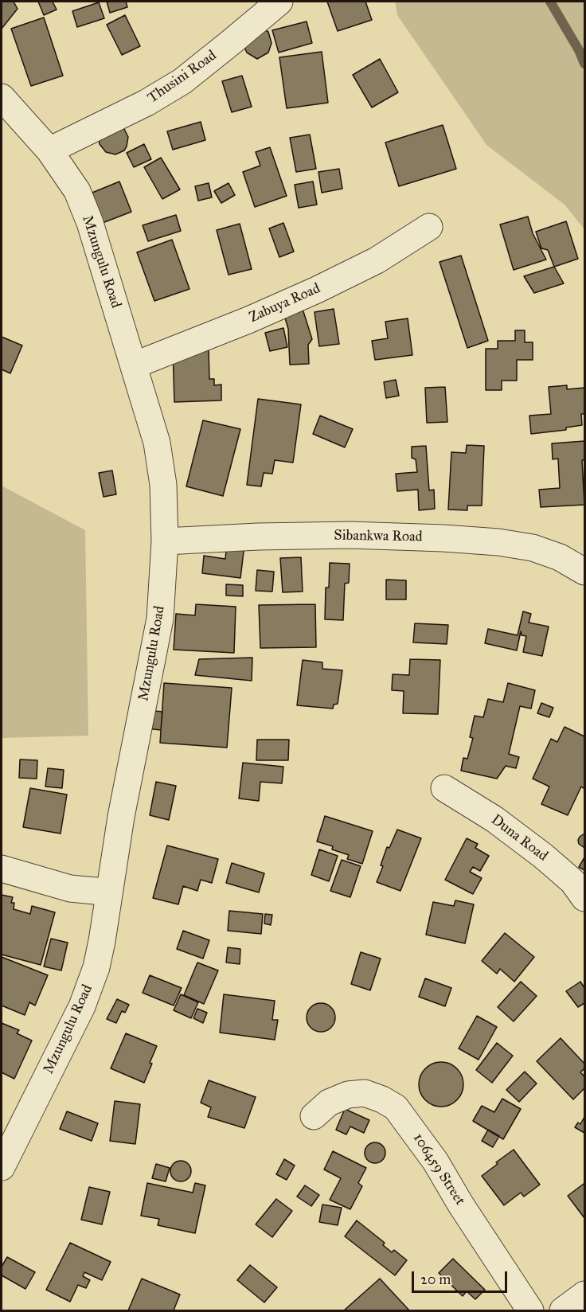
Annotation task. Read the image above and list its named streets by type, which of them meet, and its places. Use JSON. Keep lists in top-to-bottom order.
{
  "streets": {
    "street": [
      "Thusini Road",
      "Mzungulu Road",
      "Zabuya Road",
      "Sibankwa Road",
      "Duna Road",
      "106459 Street"
    ]
  },
  "crossings": [
    ["Thusini Road", "Mzungulu Road"],
    ["Mzungulu Road", "Zabuya Road"],
    ["Mzungulu Road", "Sibankwa Road"]
  ],
  "scale_bar": "20 m"
}
